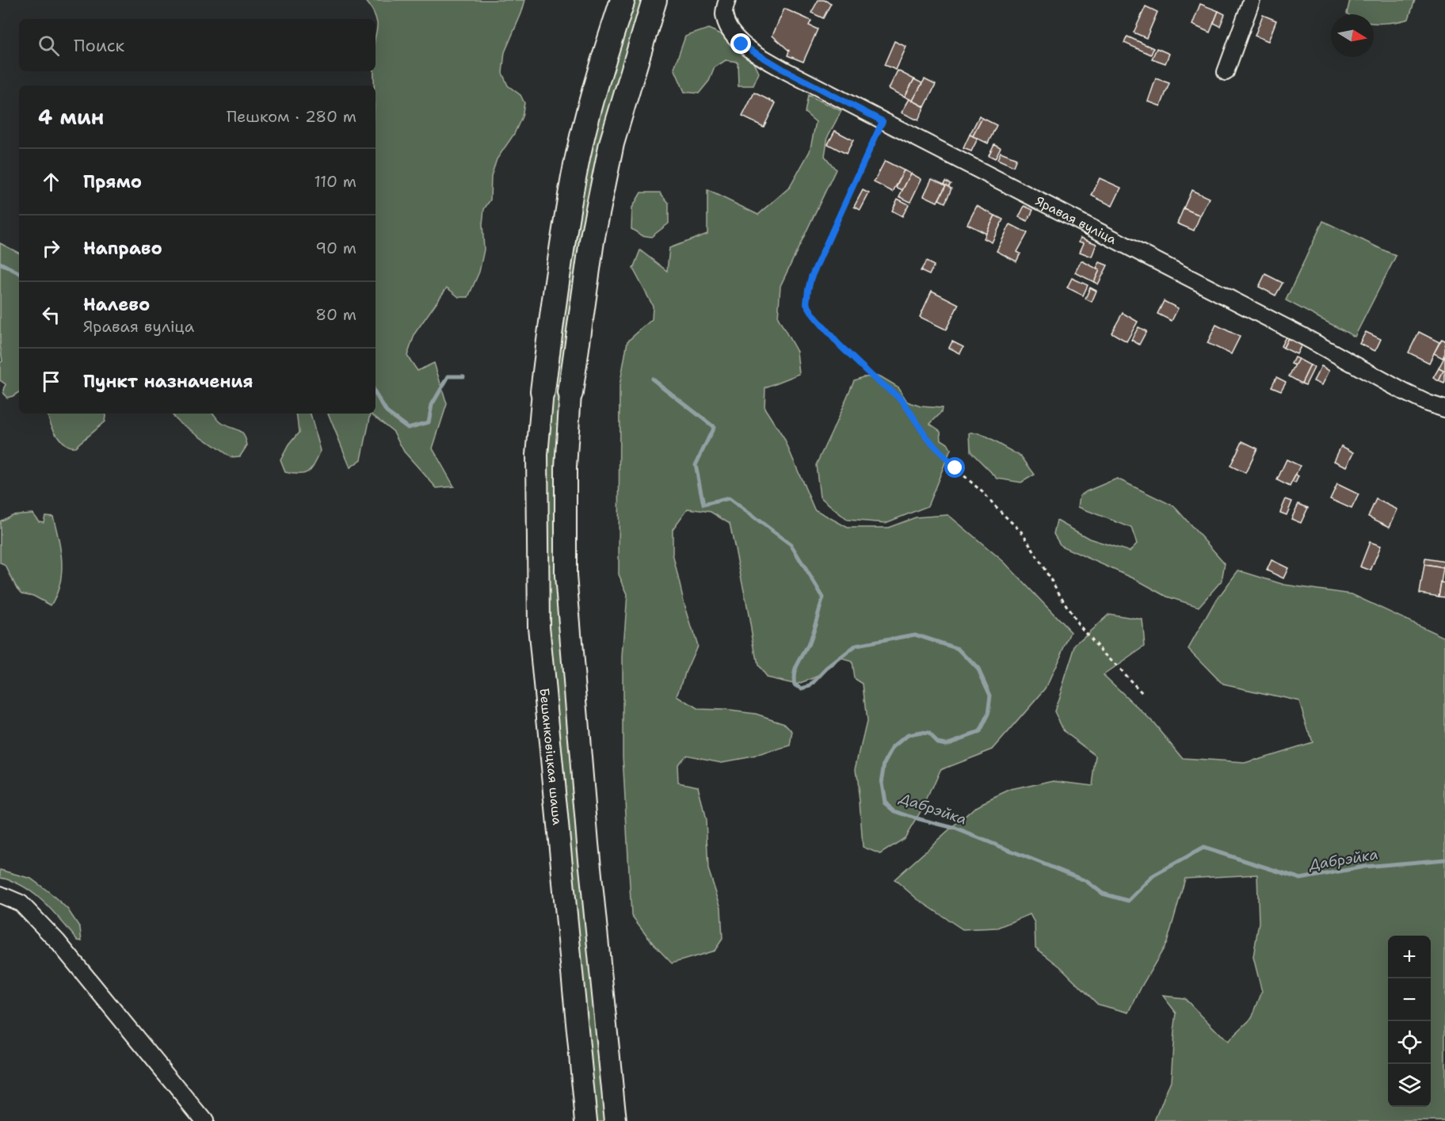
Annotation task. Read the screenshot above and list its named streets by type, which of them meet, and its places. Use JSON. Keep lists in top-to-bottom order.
{
  "streets": {
    "main road": ["Бешанковіцкая шаша"],
    "street": ["Яравая вуліца"]
  },
  "water": ["Дабрэйка"],
  "north": "right",
  "page": {
    "search": "Поиск",
    "heading": ["4 мин", "Пешком · 280 m"],
    "list": [
      ["Прямо", "110 m"],
      ["Направо", "90 m"],
      ["Налево", "Яравая вуліца", "80 m"],
      "Пункт назначения"
    ],
    "map_buttons": ["+", "−"]
  }
}
